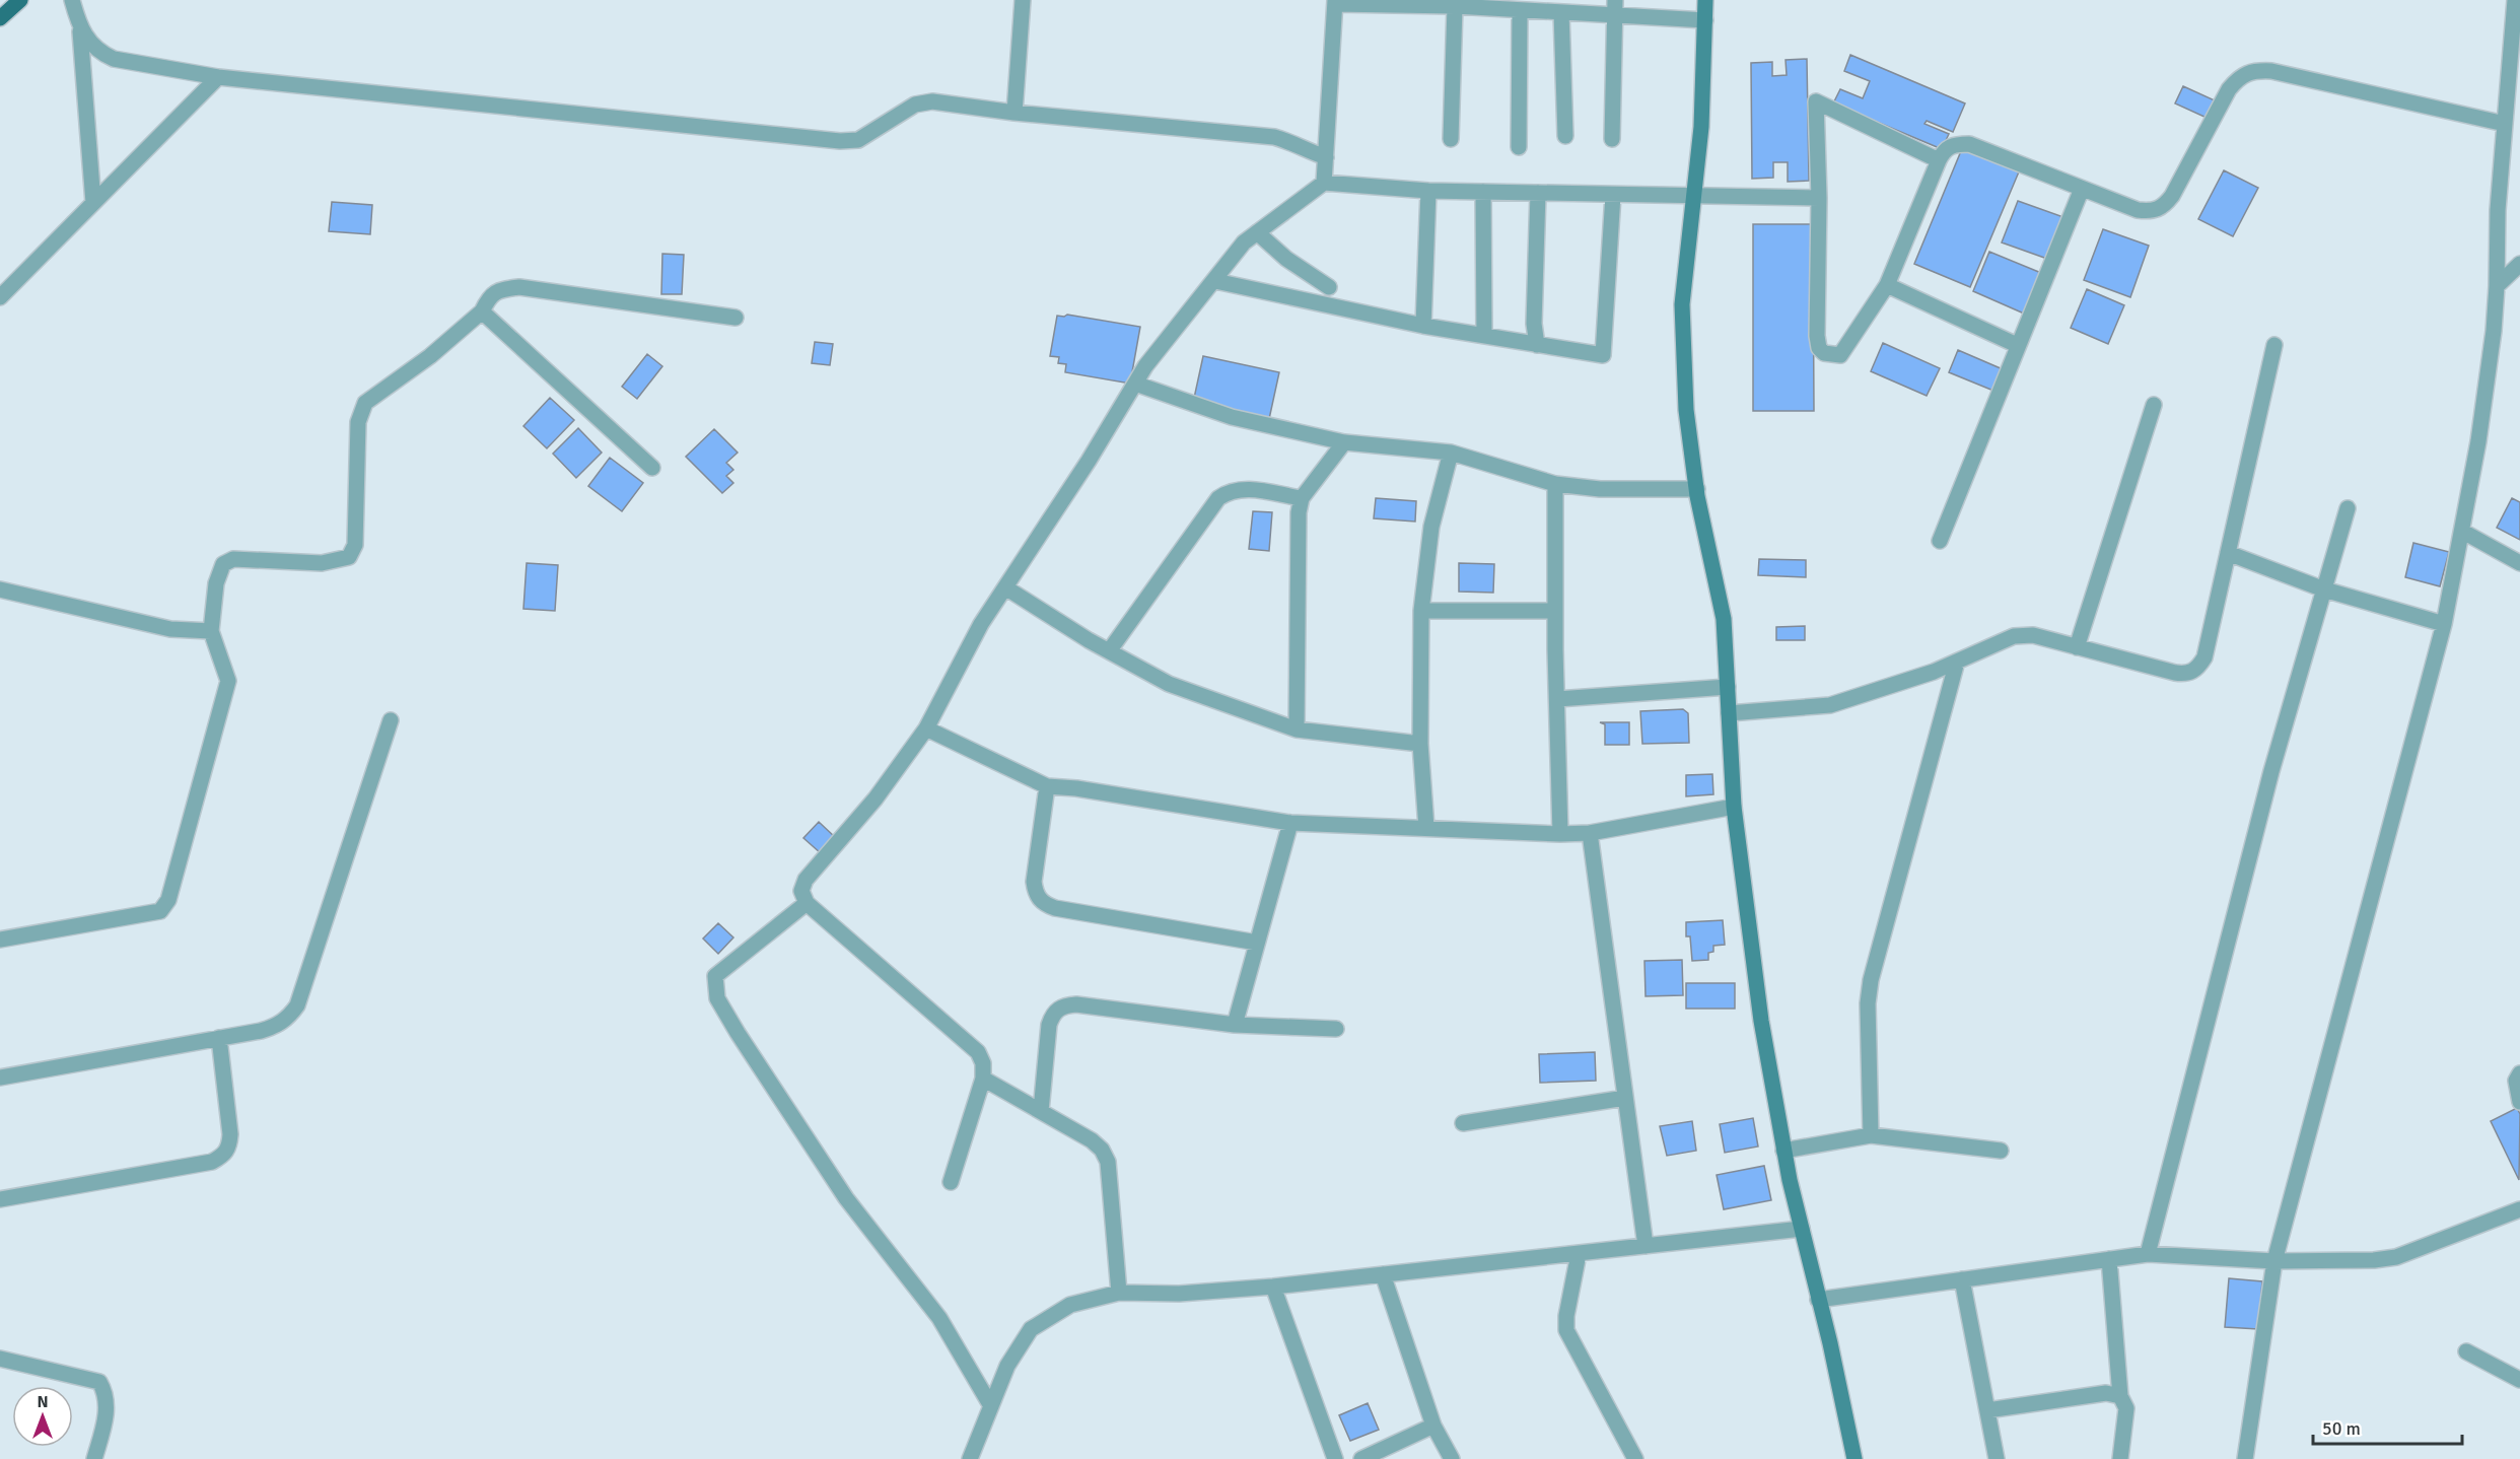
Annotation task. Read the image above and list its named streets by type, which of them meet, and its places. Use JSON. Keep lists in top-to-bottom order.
{
  "scale_bar": "50 m",
  "north": "top"
}
